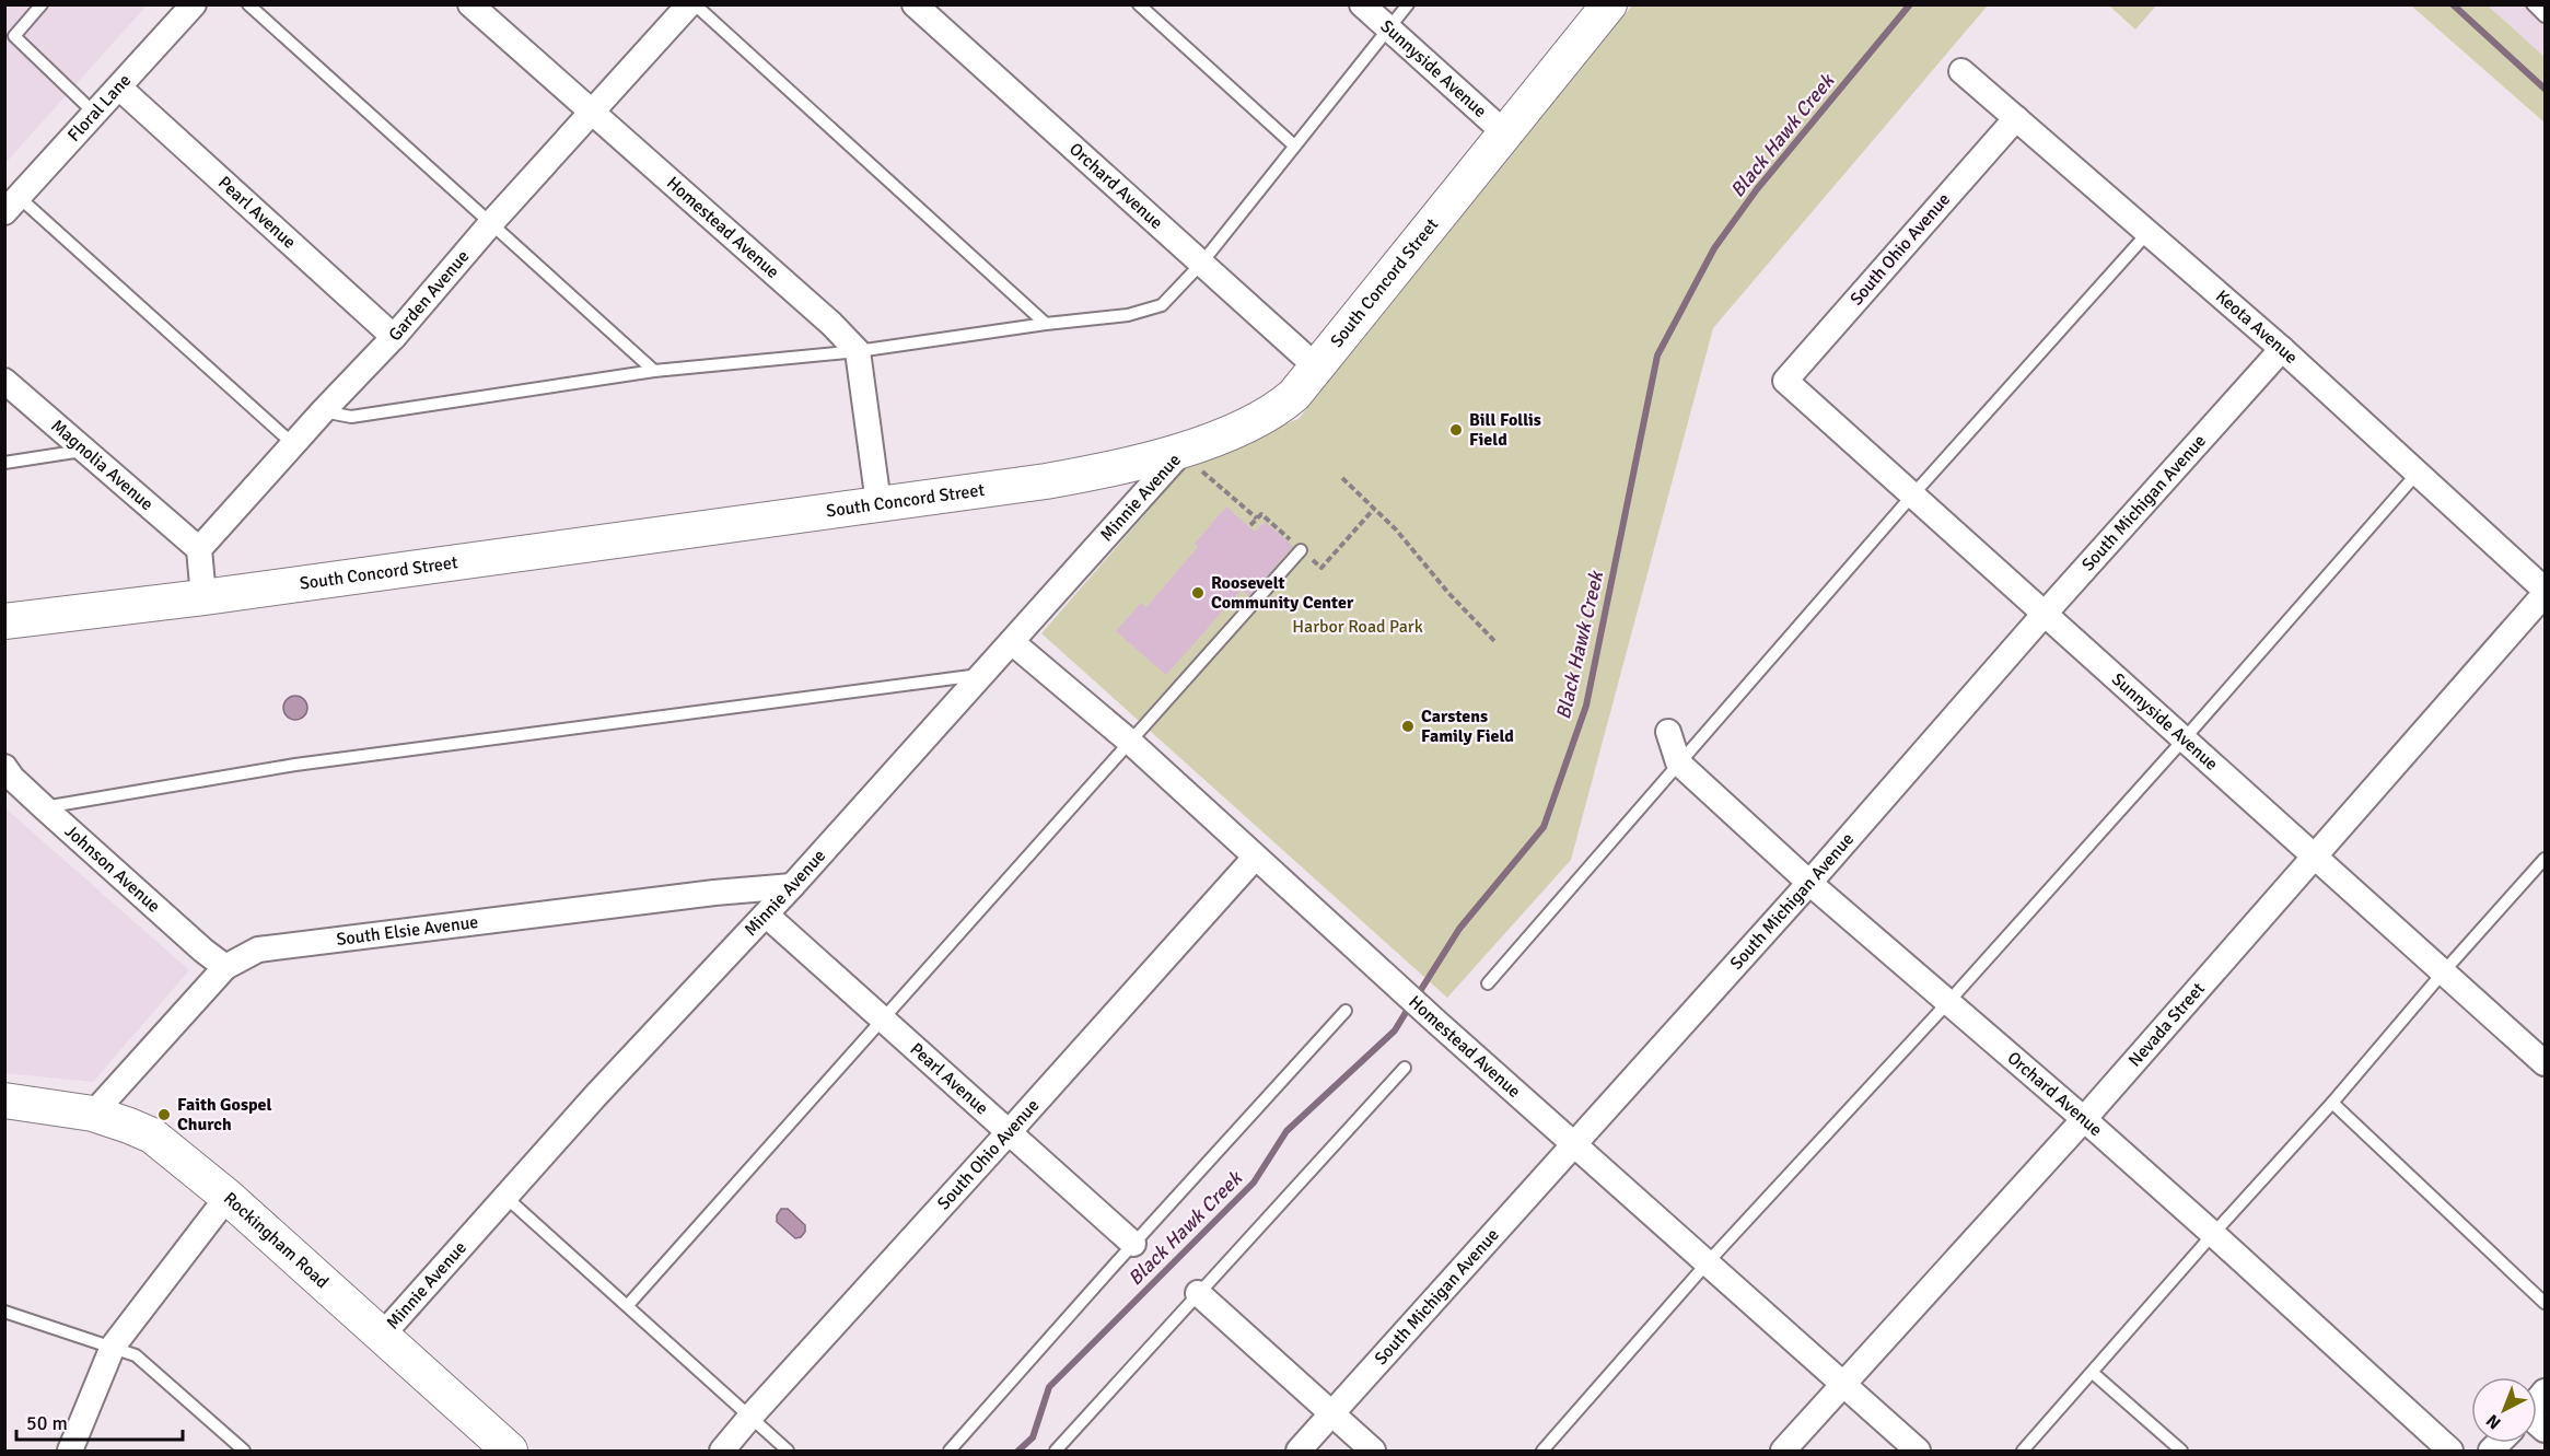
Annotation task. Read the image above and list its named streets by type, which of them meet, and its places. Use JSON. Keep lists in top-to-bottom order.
{
  "streets": {
    "street": [
      "Sunnyside Avenue",
      "Floral Lane",
      "Orchard Avenue",
      "Pearl Avenue",
      "Homestead Avenue",
      "South Ohio Avenue",
      "South Concord Street",
      "Garden Avenue",
      "Keota Avenue",
      "Magnolia Avenue",
      "Minnie Avenue",
      "South Michigan Avenue",
      "Johnson Avenue",
      "South Elsie Avenue",
      "Nevada Street",
      "Rockingham Road"
    ]
  },
  "crossings": [
    ["Sunnyside Avenue", "South Ohio Avenue"],
    ["Sunnyside Avenue", "South Concord Street"],
    ["Sunnyside Avenue", "South Michigan Avenue"],
    ["Sunnyside Avenue", "Nevada Street"],
    ["Floral Lane", "Pearl Avenue"],
    ["Orchard Avenue", "South Concord Street"],
    ["Orchard Avenue", "South Michigan Avenue"],
    ["Orchard Avenue", "Nevada Street"],
    ["Pearl Avenue", "South Ohio Avenue"],
    ["Pearl Avenue", "Garden Avenue"],
    ["Pearl Avenue", "Minnie Avenue"],
    ["Homestead Avenue", "South Ohio Avenue"],
    ["Homestead Avenue", "Garden Avenue"],
    ["Homestead Avenue", "Minnie Avenue"],
    ["Homestead Avenue", "South Michigan Avenue"],
    ["Homestead Avenue", "Nevada Street"],
    ["South Ohio Avenue", "Keota Avenue"],
    ["South Concord Street", "Minnie Avenue"],
    ["Garden Avenue", "Magnolia Avenue"],
    ["Keota Avenue", "South Michigan Avenue"],
    ["Minnie Avenue", "South Elsie Avenue"],
    ["Minnie Avenue", "Rockingham Road"],
    ["Johnson Avenue", "South Elsie Avenue"],
    ["South Elsie Avenue", "Rockingham Road"]
  ],
  "water": ["Black Hawk Creek"],
  "parks": ["Harbor Road Park"],
  "places": [
    "Bill Follis Field",
    "Roosevelt Community Center",
    "Carstens Family Field",
    "Faith Gospel Church"
  ],
  "scale_bar": "50 m",
  "north": "bottom left"
}
